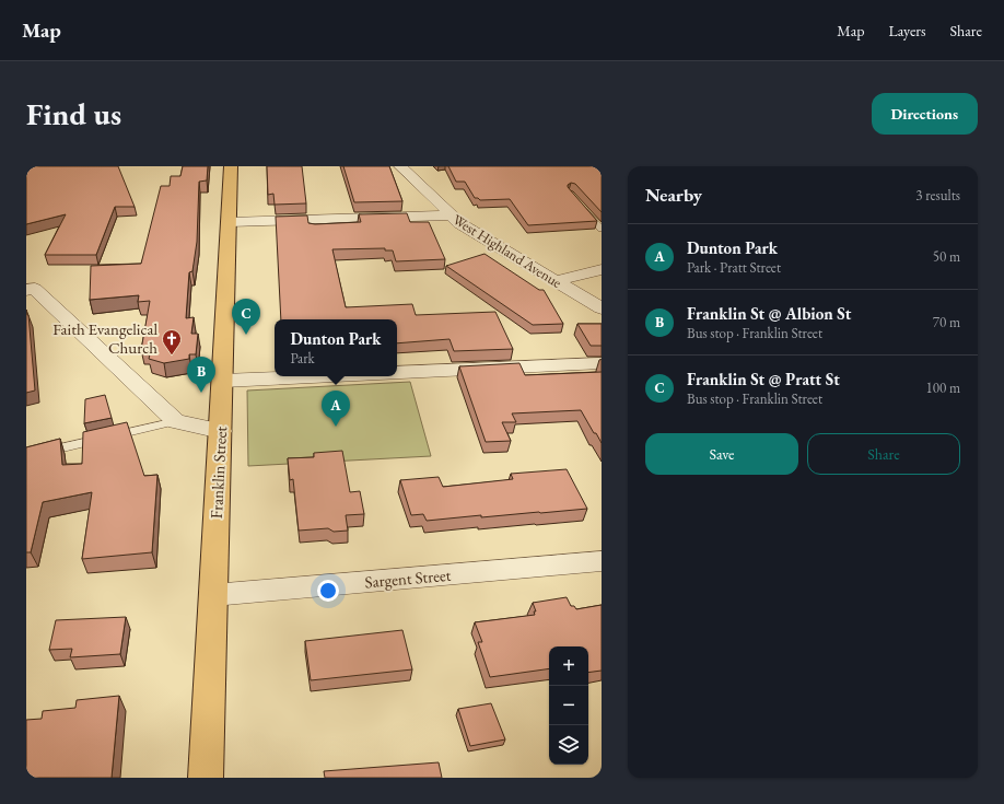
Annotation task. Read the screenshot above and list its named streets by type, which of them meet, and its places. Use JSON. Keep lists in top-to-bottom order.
{
  "streets": {
    "main road": ["Franklin Street"],
    "street": ["West Highland Avenue", "Sargent Street"]
  },
  "crossings": [
    ["Franklin Street", "Sargent Street"]
  ],
  "places": {
    "church": ["Faith Evangelical Church"]
  },
  "page": {
    "header": "Map",
    "nav": ["Map", "Layers", "Share"],
    "buttons": [
      "Directions",
      ["Save", "Share"]
    ],
    "title": "Find us",
    "heading": ["Nearby", "3 results"],
    "list": [
      {
        "mark": "A",
        "name": "Dunton Park",
        "note": "Park · Pratt Street",
        "value": "50 m"
      },
      {
        "mark": "B",
        "name": "Franklin St @ Albion St",
        "note": "Bus stop · Franklin Street",
        "value": "70 m"
      },
      {
        "mark": "C",
        "name": "Franklin St @ Pratt St",
        "note": "Bus stop · Franklin Street",
        "value": "100 m"
      }
    ],
    "pins": ["C", "B", "A"],
    "popup": ["Dunton Park", "Park"],
    "map_buttons": ["+", "−"]
  }
}
